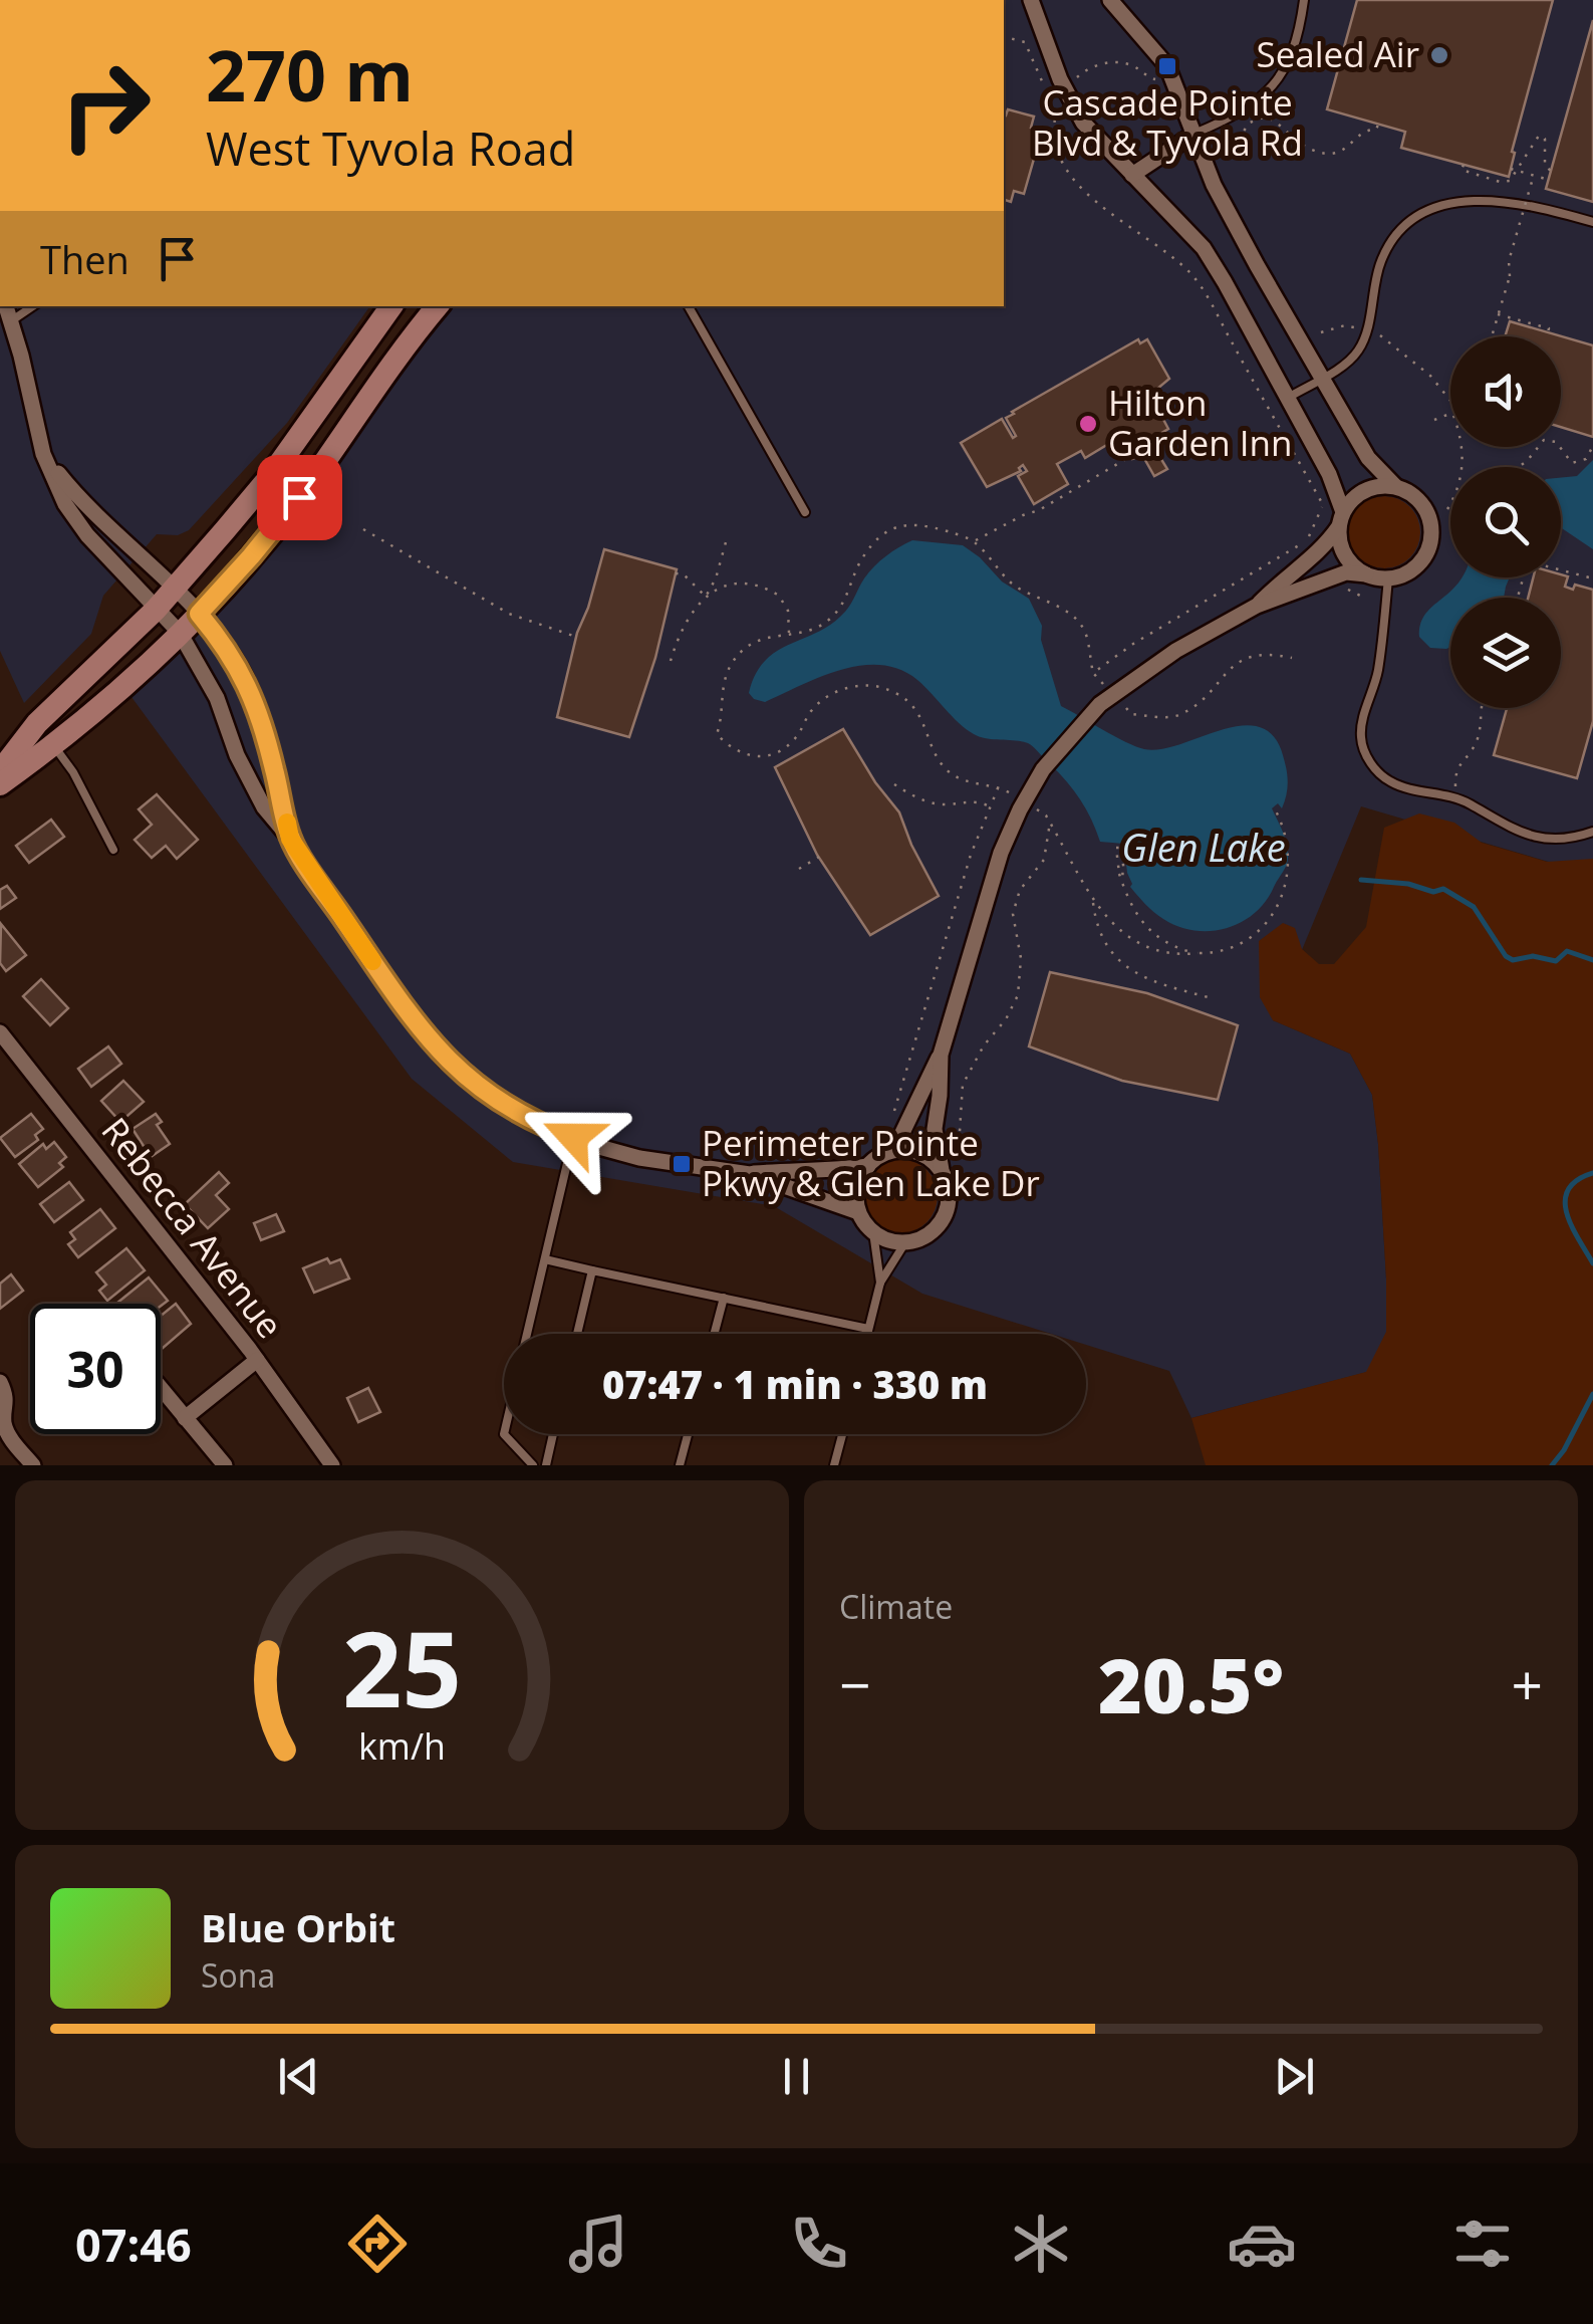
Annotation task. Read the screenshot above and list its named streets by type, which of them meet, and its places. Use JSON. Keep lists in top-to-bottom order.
{
  "streets": {
    "street": ["Rebecca Avenue"]
  },
  "water": ["Glen Lake"],
  "places": {
    "other": ["Sealed Air", "Hilton Garden Inn"],
    "transit": ["Cascade Pointe Blvd & Tyvola Rd", "Perimeter Pointe Pkwy & Glen Lake Dr"]
  },
  "page": {
    "turn": ["270 m", "West Tyvola Road"],
    "then": "Then",
    "limit": "30",
    "trip": "07:47 · 1 min · 330 m",
    "tile": "Climate",
    "heat": ["−", "20.5°", "+"],
    "song": ["Blue Orbit", "Sona"],
    "tabs": "07:46",
    "gauge": ["25", "km/h"]
  }
}
